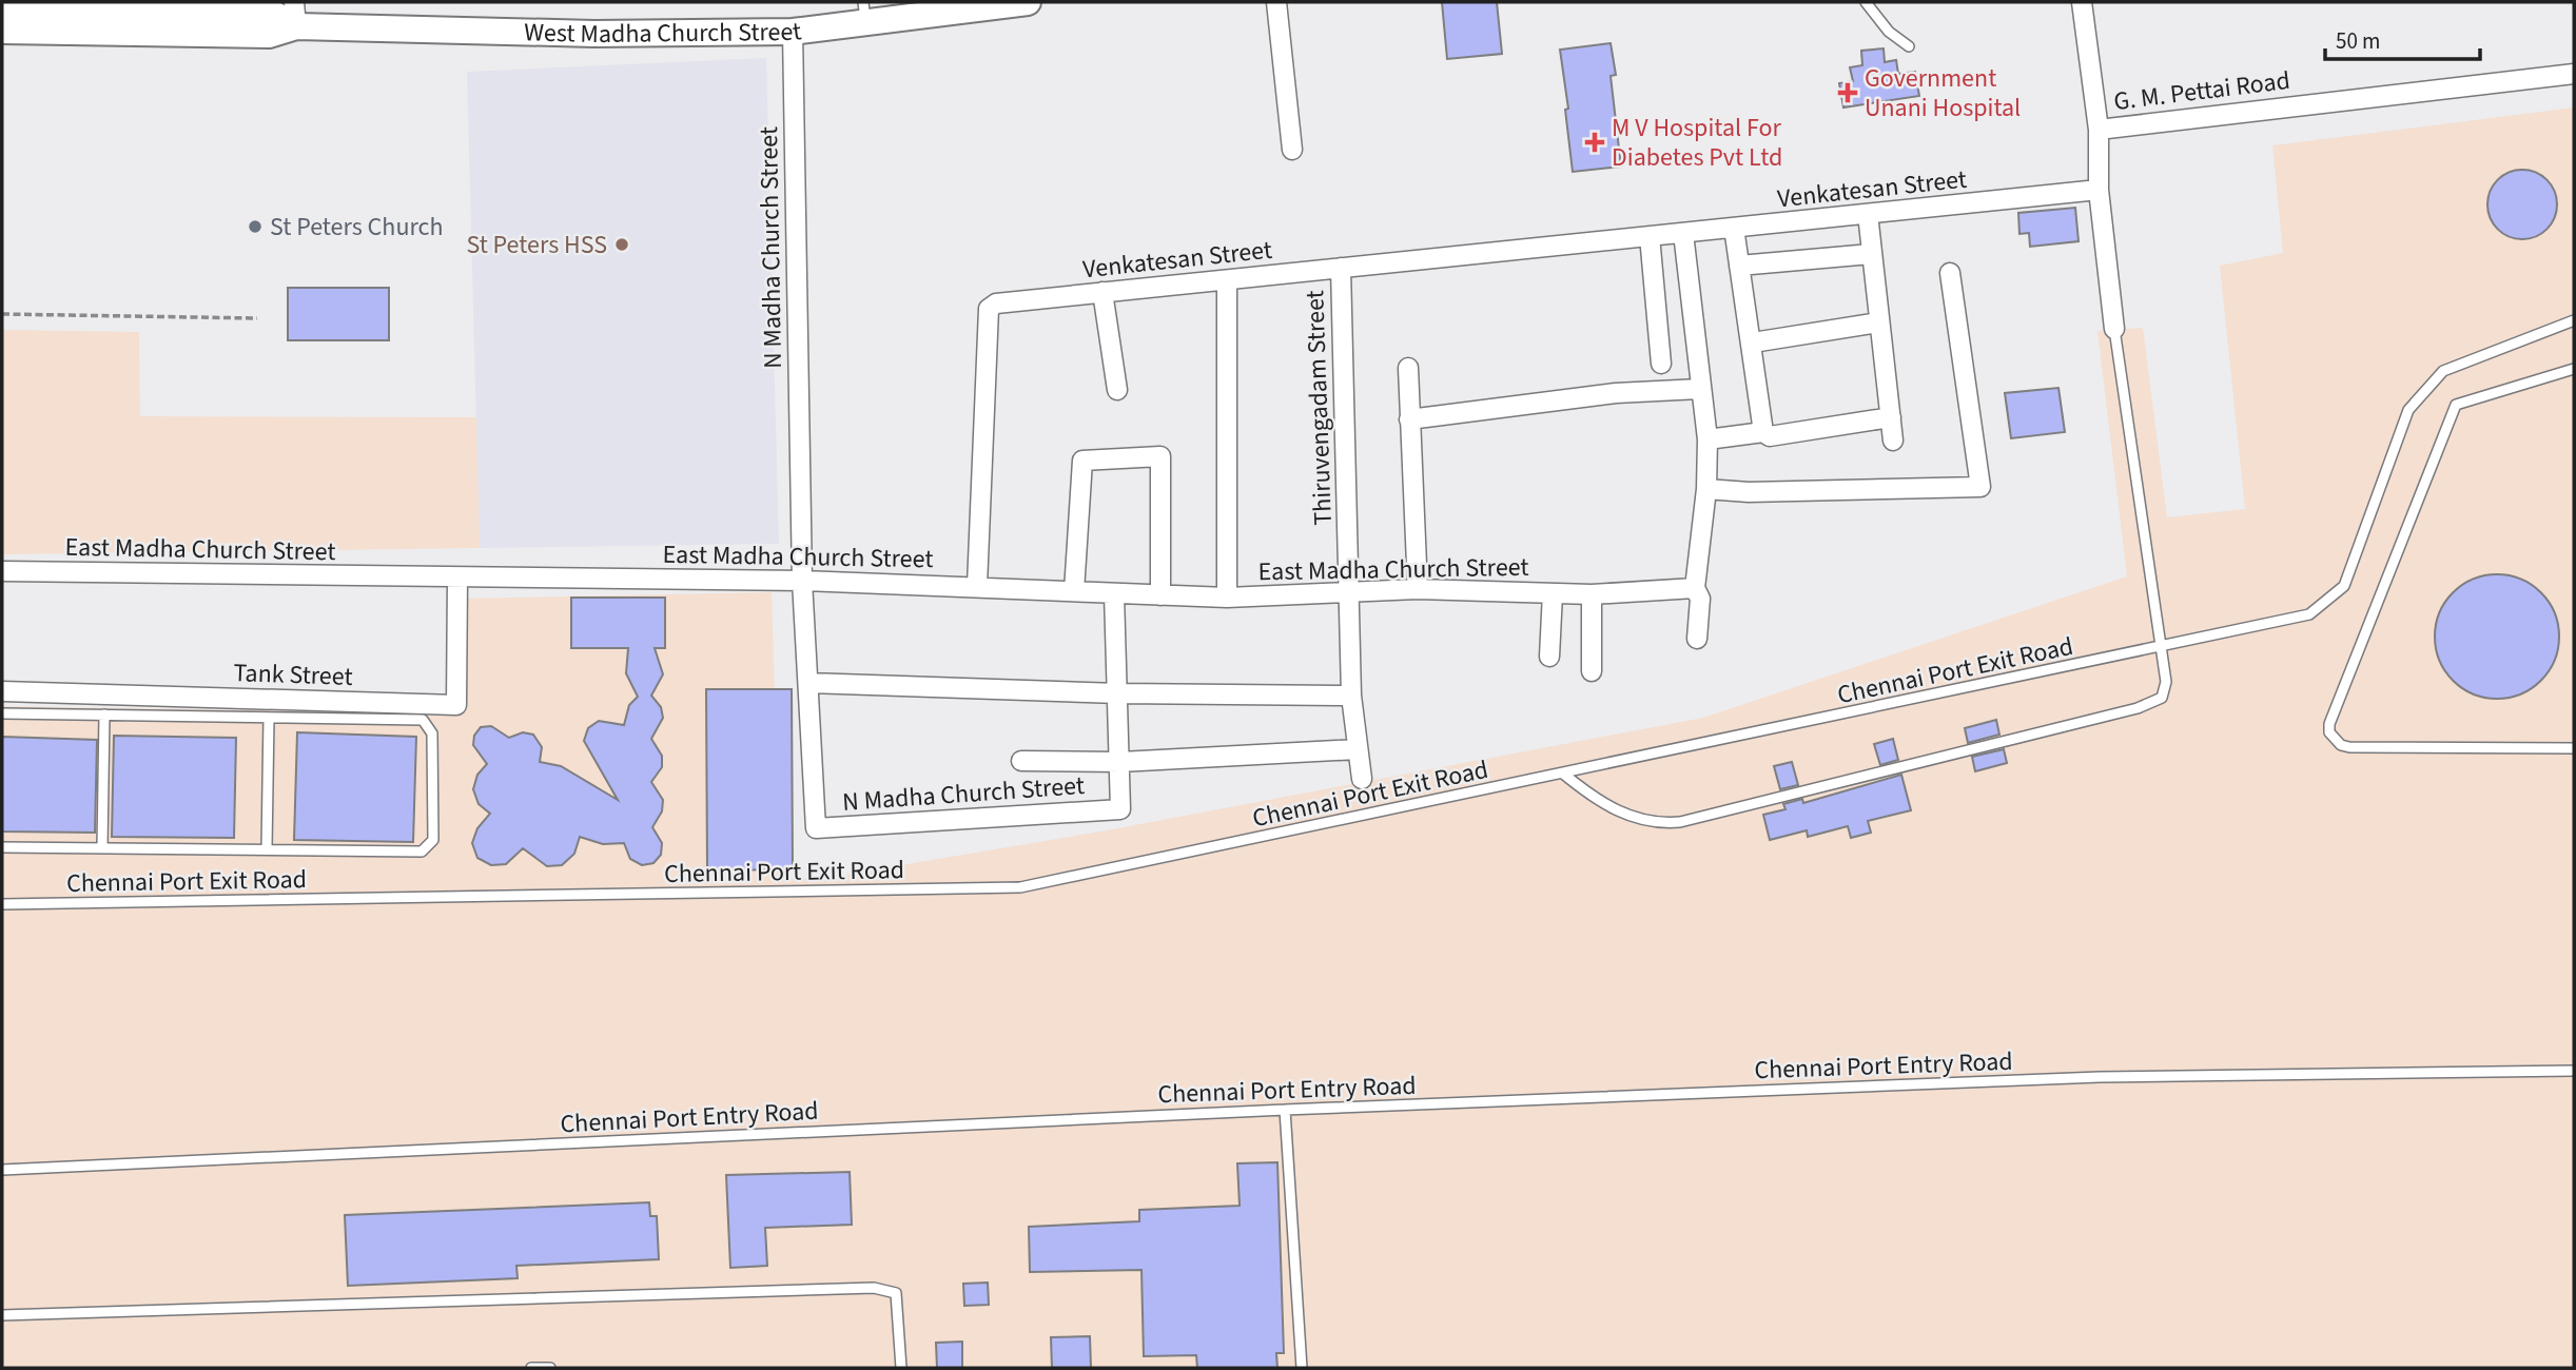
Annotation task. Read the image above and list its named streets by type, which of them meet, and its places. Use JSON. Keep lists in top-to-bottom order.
{
  "streets": {
    "main road": ["West Madha Church Street"],
    "street": [
      "G. M. Pettai Road",
      "Venkatesan Street",
      "N Madha Church Street",
      "Thiruvengadam Street",
      "East Madha Church Street",
      "Tank Street"
    ],
    "lane": ["Chennai Port Exit Road", "Chennai Port Entry Road"]
  },
  "crossings": [
    ["West Madha Church Street", "N Madha Church Street"],
    ["Venkatesan Street", "Thiruvengadam Street"],
    ["Venkatesan Street", "East Madha Church Street"],
    ["N Madha Church Street", "East Madha Church Street"],
    ["Thiruvengadam Street", "East Madha Church Street"],
    ["East Madha Church Street", "Tank Street"]
  ],
  "places": {
    "health": ["Government Unani Hospital", "M V Hospital For Diabetes Pvt Ltd"],
    "other": ["St Peters Church", "St Peters HSS"]
  },
  "scale_bar": "50 m"
}
